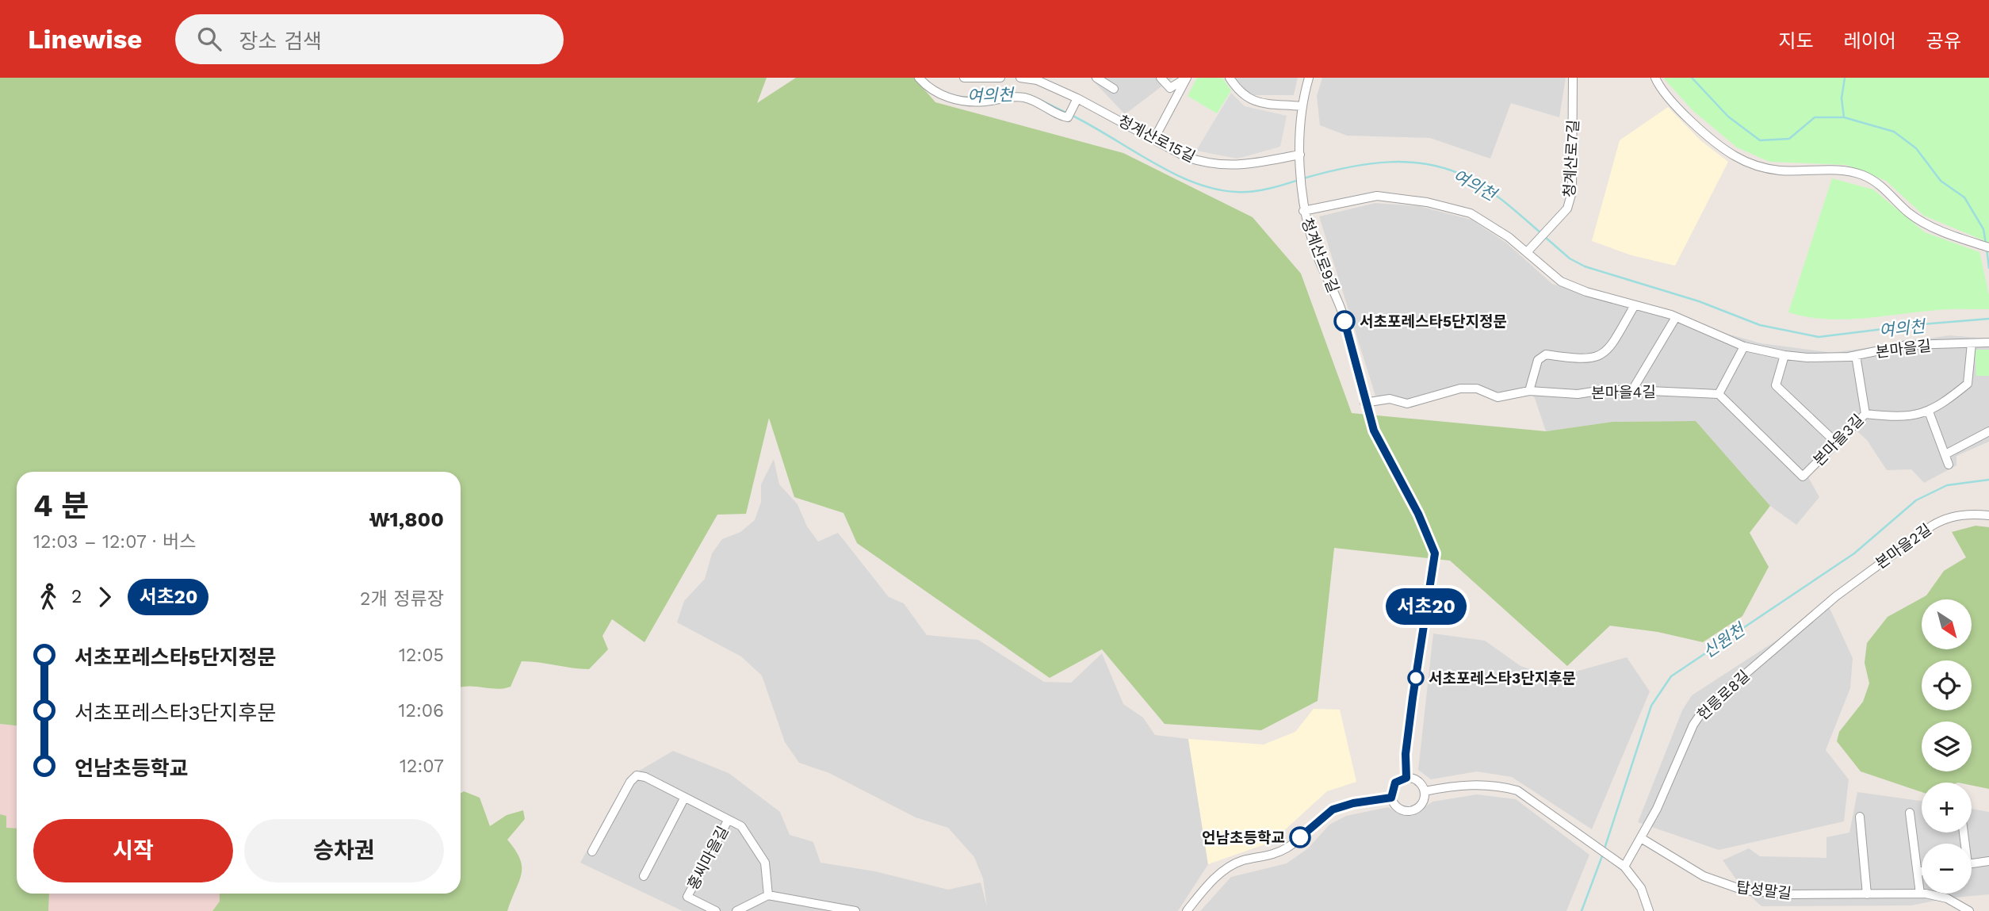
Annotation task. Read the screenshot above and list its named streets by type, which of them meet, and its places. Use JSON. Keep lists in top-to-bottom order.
{
  "streets": {
    "street": [
      "청계산로15길",
      "청계산로7길",
      "청계산로9길",
      "본마을길",
      "본마을4길",
      "본마을3길",
      "본마을2길",
      "헌릉로8길",
      "홍씨마을길",
      "탑성말길"
    ]
  },
  "crossings": [
    ["청계산로15길", "청계산로9길"],
    ["청계산로7길", "본마을길"],
    ["본마을길", "본마을3길"],
    ["본마을4길", "본마을3길"],
    ["본마을2길", "헌릉로8길"],
    ["헌릉로8길", "탑성말길"]
  ],
  "water": ["여의천", "신원천"],
  "places": ["서초포레스타5단지정문", "서초포레스타3단지후문", "언남초등학교"],
  "lines": ["bus line 서초20"],
  "north": "bottom right",
  "page": {
    "header": "Linewise",
    "search": "장소 검색",
    "nav": ["지도", "레이어", "공유"],
    "on_map": "서초20",
    "heading": ["4 분", "12:03 – 12:07 · 버스", "₩1,800"],
    "legs": ["2", "서초20", "2개 정류장"],
    "map_buttons": ["+", "−"],
    "list": [
      {
        "name": "서초포레스타5단지정문",
        "value": "12:05"
      },
      {
        "name": "서초포레스타3단지후문",
        "value": "12:06"
      },
      {
        "name": "언남초등학교",
        "value": "12:07"
      }
    ],
    "buttons": ["시작", "승차권"]
  }
}
